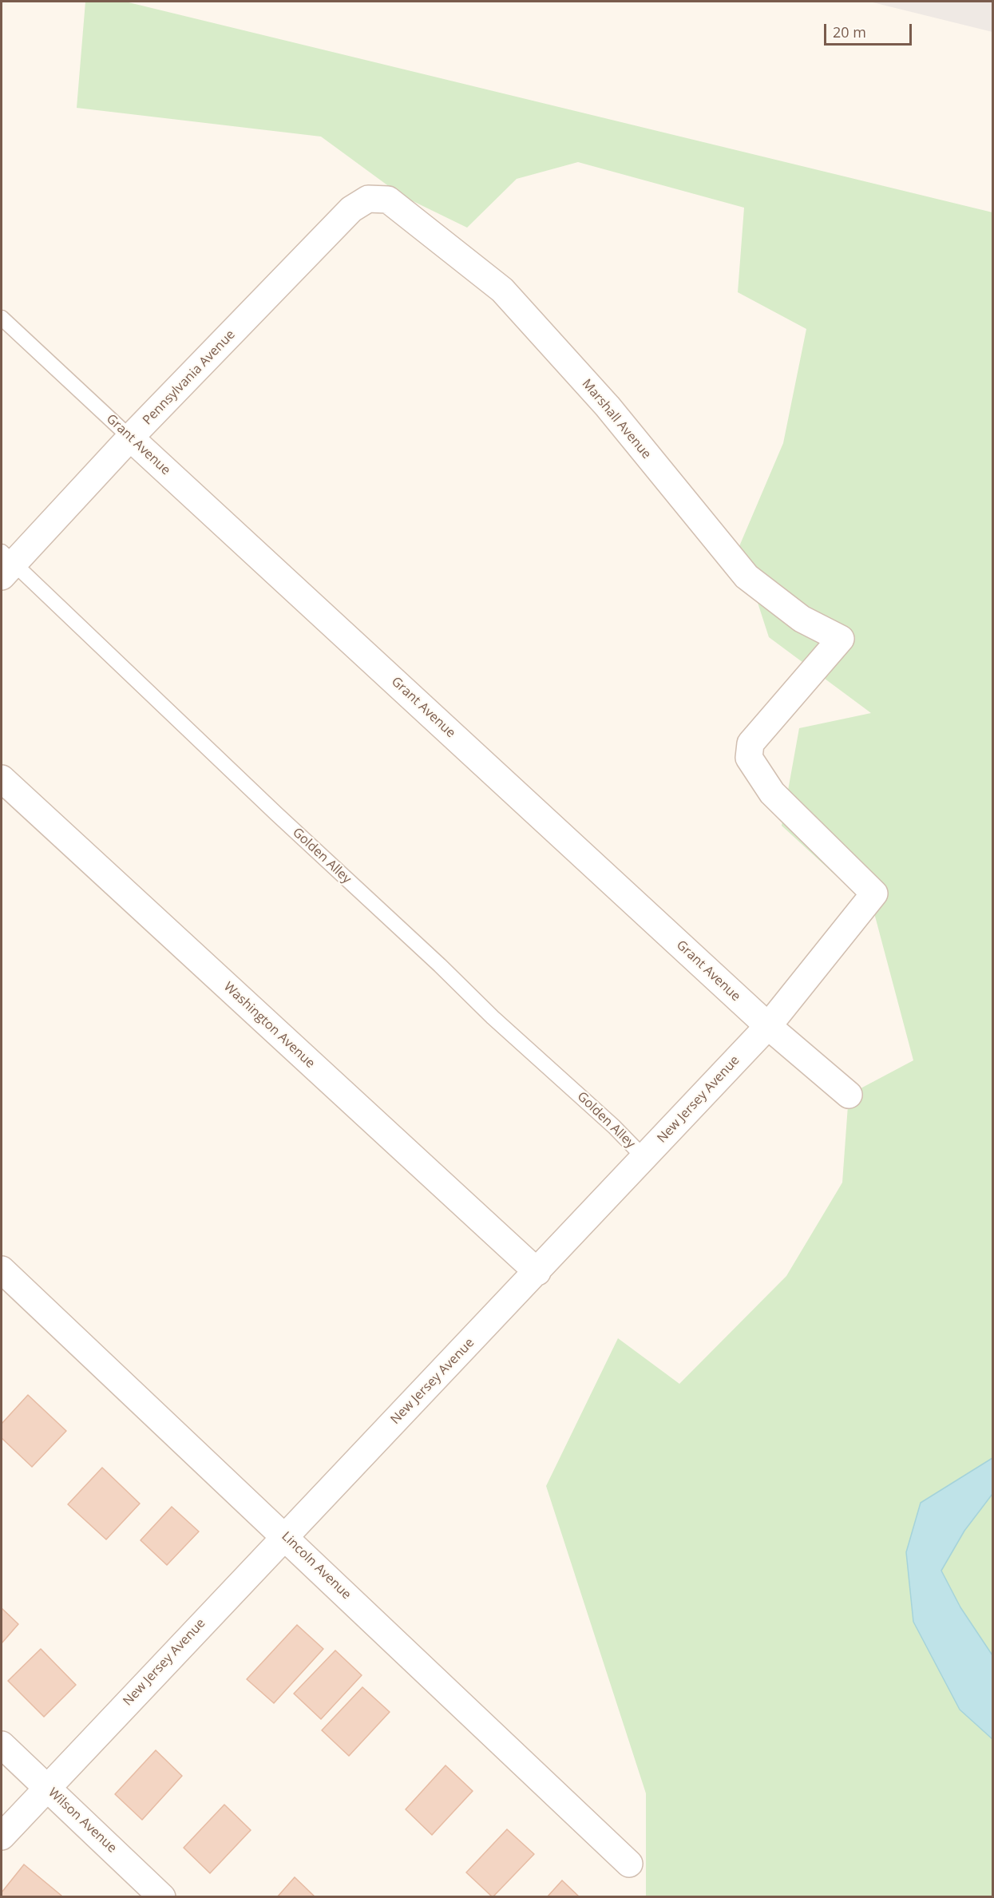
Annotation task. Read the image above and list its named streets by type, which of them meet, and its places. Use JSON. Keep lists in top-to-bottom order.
{
  "streets": {
    "street": [
      "Pennsylvania Avenue",
      "Marshall Avenue",
      "Grant Avenue",
      "Washington Avenue",
      "New Jersey Avenue",
      "Lincoln Avenue",
      "Wilson Avenue"
    ],
    "lane": ["Golden Alley"]
  },
  "crossings": [
    ["Pennsylvania Avenue", "Marshall Avenue"],
    ["Pennsylvania Avenue", "Grant Avenue"],
    ["Pennsylvania Avenue", "Golden Alley"],
    ["Marshall Avenue", "New Jersey Avenue"],
    ["Grant Avenue", "New Jersey Avenue"],
    ["Golden Alley", "New Jersey Avenue"],
    ["Washington Avenue", "New Jersey Avenue"],
    ["New Jersey Avenue", "Lincoln Avenue"],
    ["New Jersey Avenue", "Wilson Avenue"]
  ],
  "scale_bar": "20 m"
}
